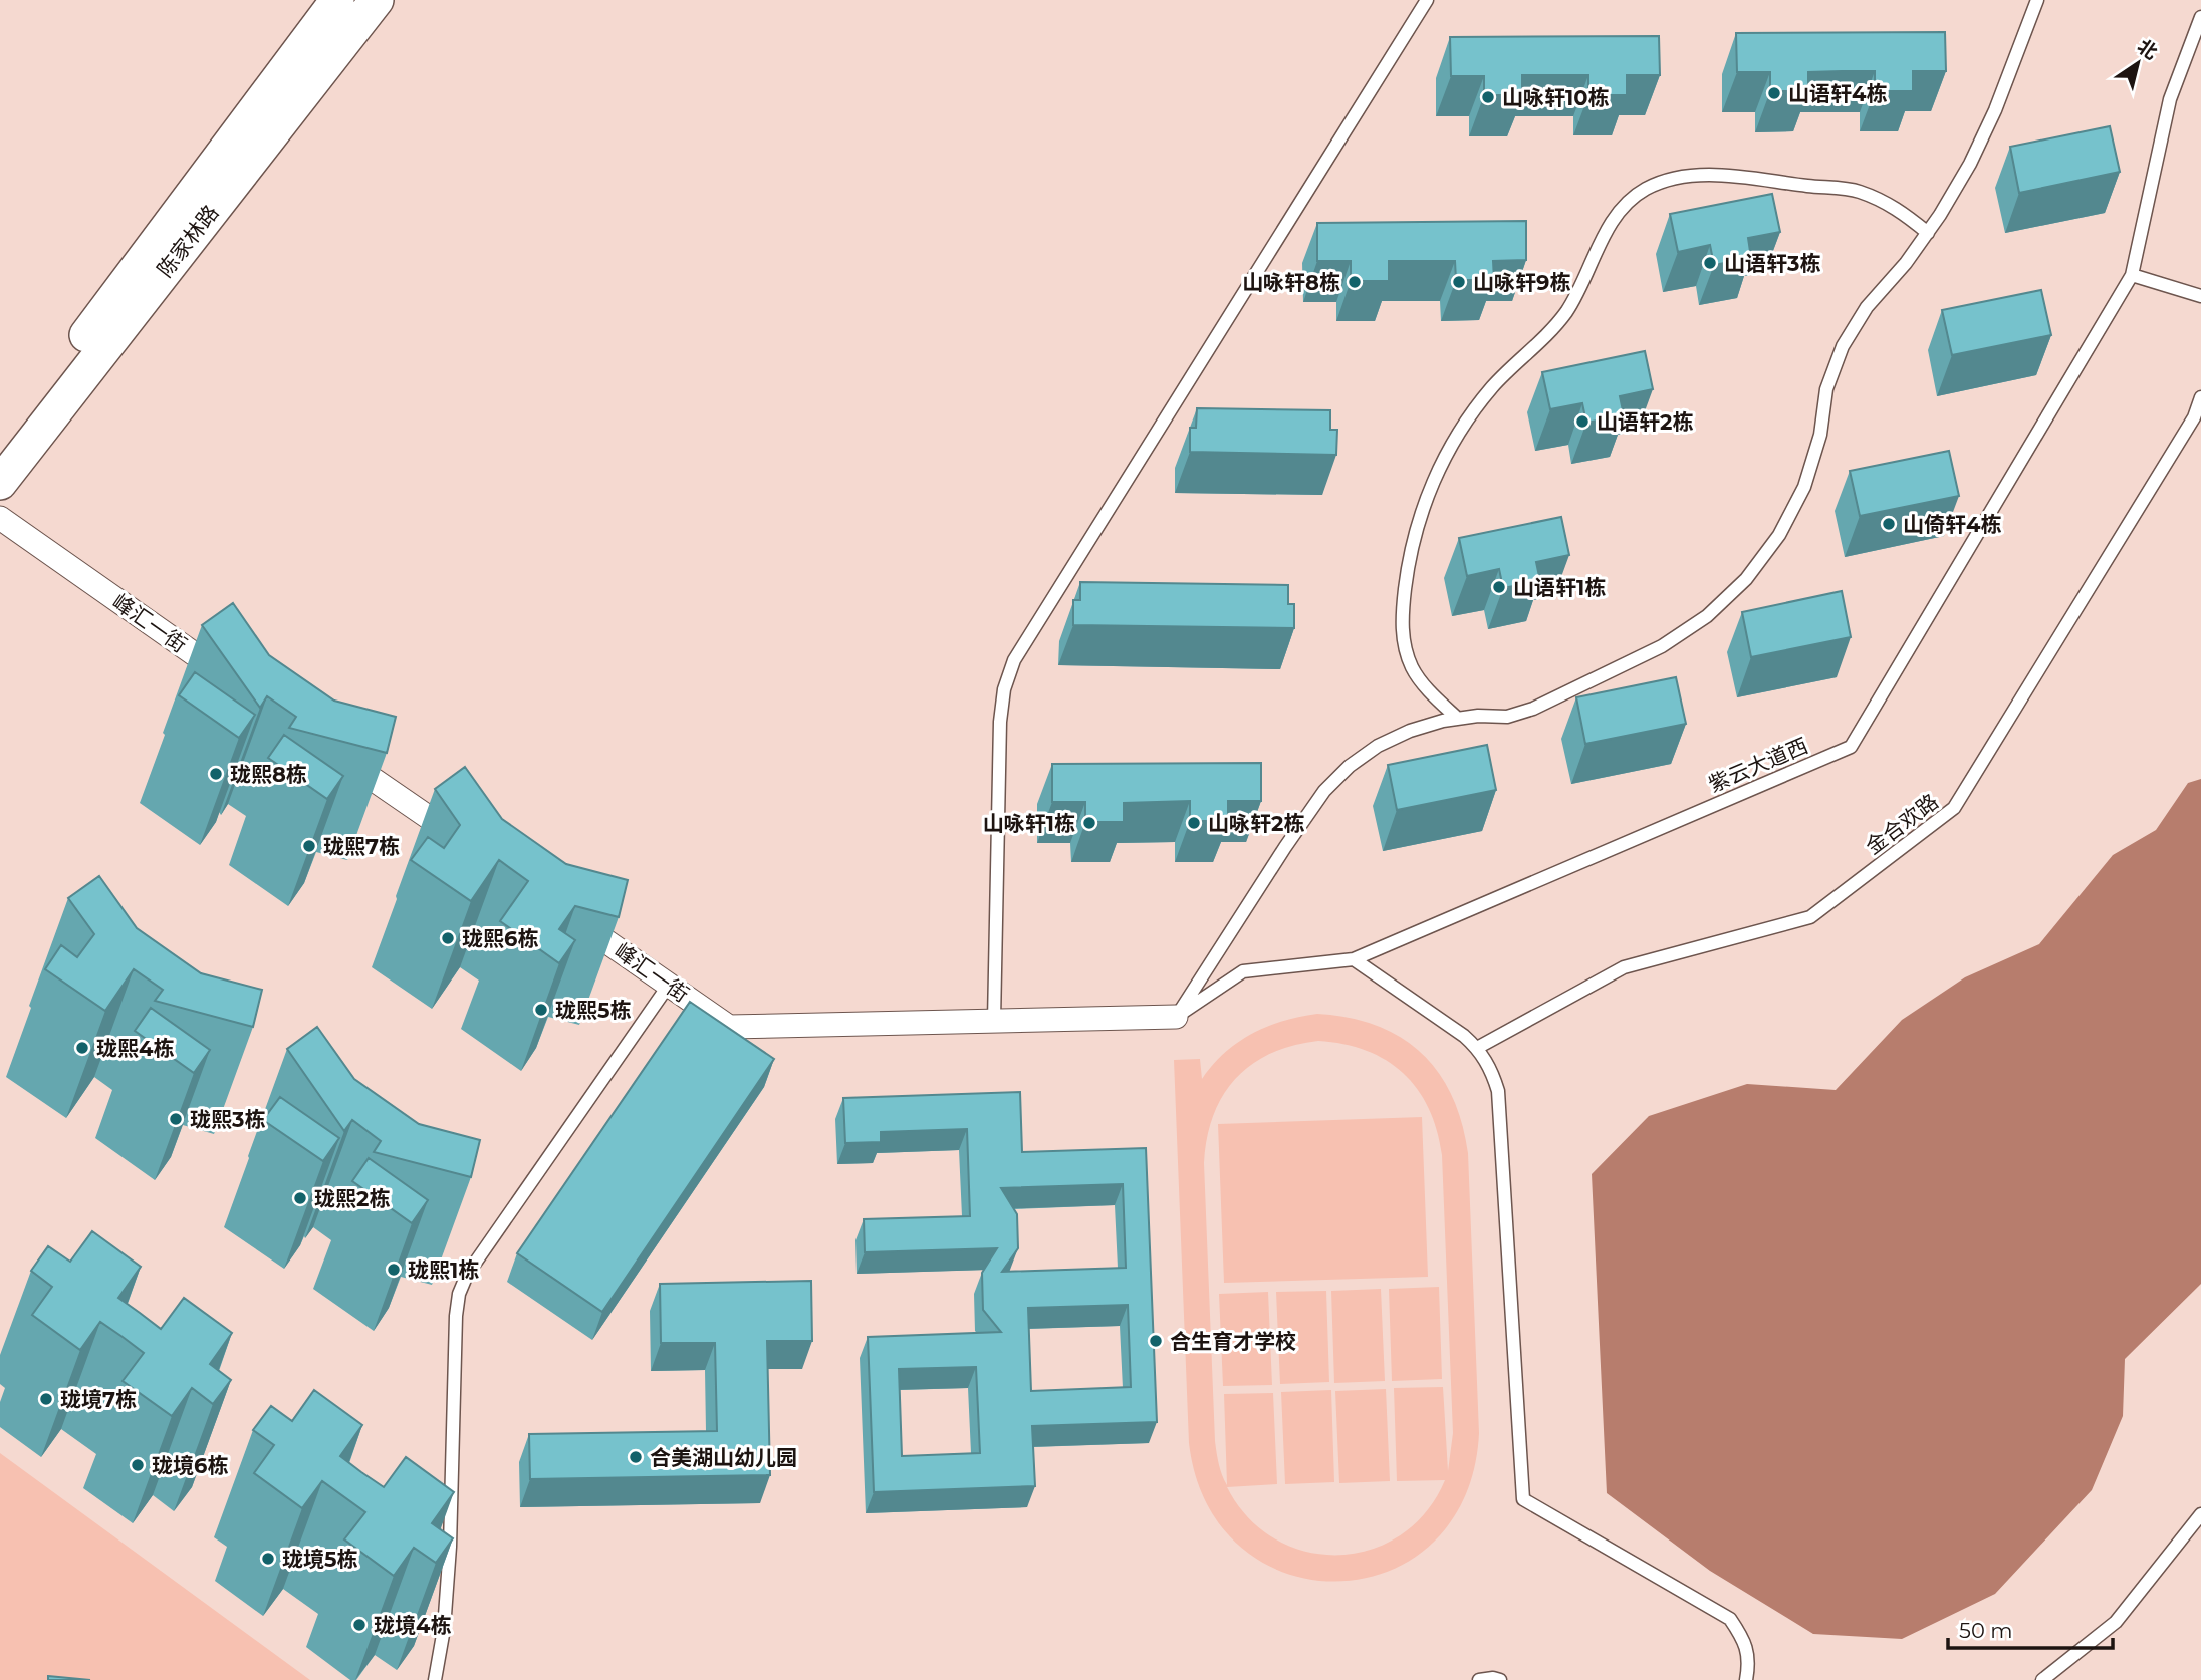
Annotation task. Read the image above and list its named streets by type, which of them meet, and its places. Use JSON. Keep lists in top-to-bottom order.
{
  "streets": {
    "main road": ["陈家林路"],
    "street": ["峰汇一街"],
    "lane": ["紫云大道西", "金合欢路"]
  },
  "crossings": [
    ["峰汇一街", "紫云大道西"]
  ],
  "places": [
    "山语轩4栋",
    "山咏轩10栋",
    "山语轩3栋",
    "山咏轩8栋",
    "山咏轩9栋",
    "山语轩2栋",
    "山倚轩4栋",
    "山语轩1栋",
    "珑熙8栋",
    "山咏轩1栋",
    "山咏轩2栋",
    "珑熙7栋",
    "珑熙6栋",
    "珑熙5栋",
    "珑熙4栋",
    "珑熙3栋",
    "珑熙2栋",
    "珑熙1栋",
    "合生育才学校",
    "珑境7栋",
    "合美湖山幼儿园",
    "珑境6栋",
    "珑境5栋",
    "珑境4栋"
  ],
  "scale_bar": "50 m",
  "north": "top right"
}
